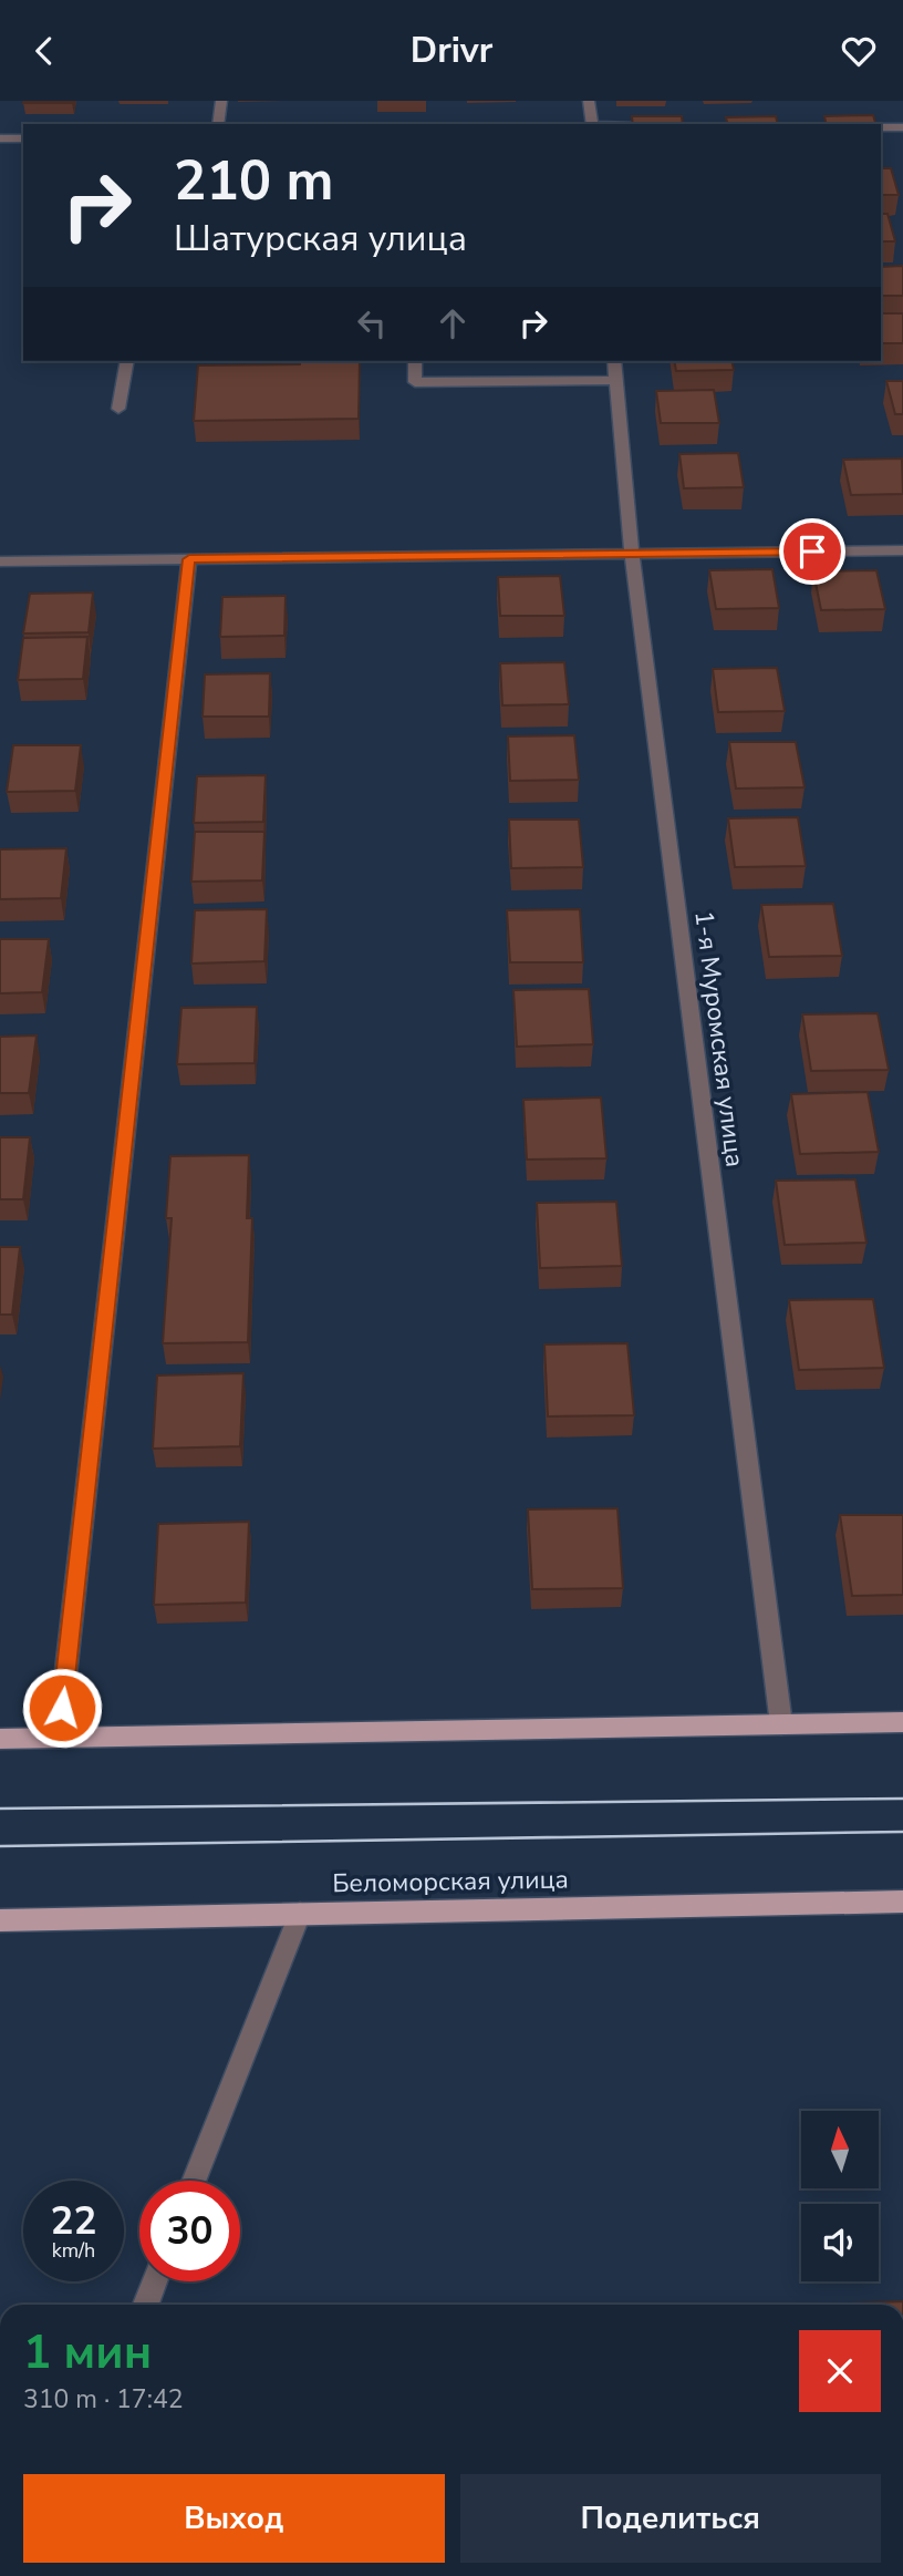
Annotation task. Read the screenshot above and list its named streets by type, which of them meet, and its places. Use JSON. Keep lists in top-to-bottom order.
{
  "streets": {
    "main road": ["Беломорская улица"],
    "street": ["1-я Муромская улица"]
  },
  "north": "top",
  "page": {
    "header": "Drivr",
    "turn": ["210 m", "Шатурская улица"],
    "speed": "22 km/h",
    "limit": "30",
    "heading": ["1 мин", "310 m · 17:42"],
    "buttons": ["Выход", "Поделиться"]
  }
}
